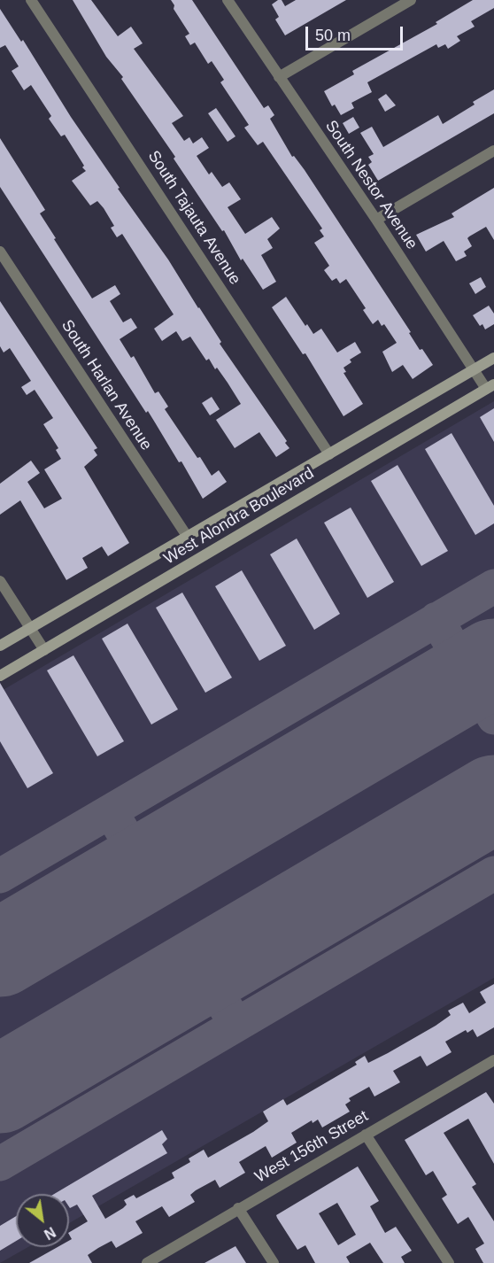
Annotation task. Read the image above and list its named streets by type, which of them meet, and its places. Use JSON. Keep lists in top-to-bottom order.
{
  "streets": {
    "main road": ["West Alondra Boulevard"],
    "street": [
      "South Nestor Avenue",
      "South Tajauta Avenue",
      "South Harlan Avenue",
      "West 156th Street"
    ]
  },
  "crossings": [
    ["South Nestor Avenue", "West Alondra Boulevard"],
    ["South Tajauta Avenue", "West Alondra Boulevard"],
    ["South Harlan Avenue", "West Alondra Boulevard"]
  ],
  "scale_bar": "50 m",
  "north": "bottom right"
}
